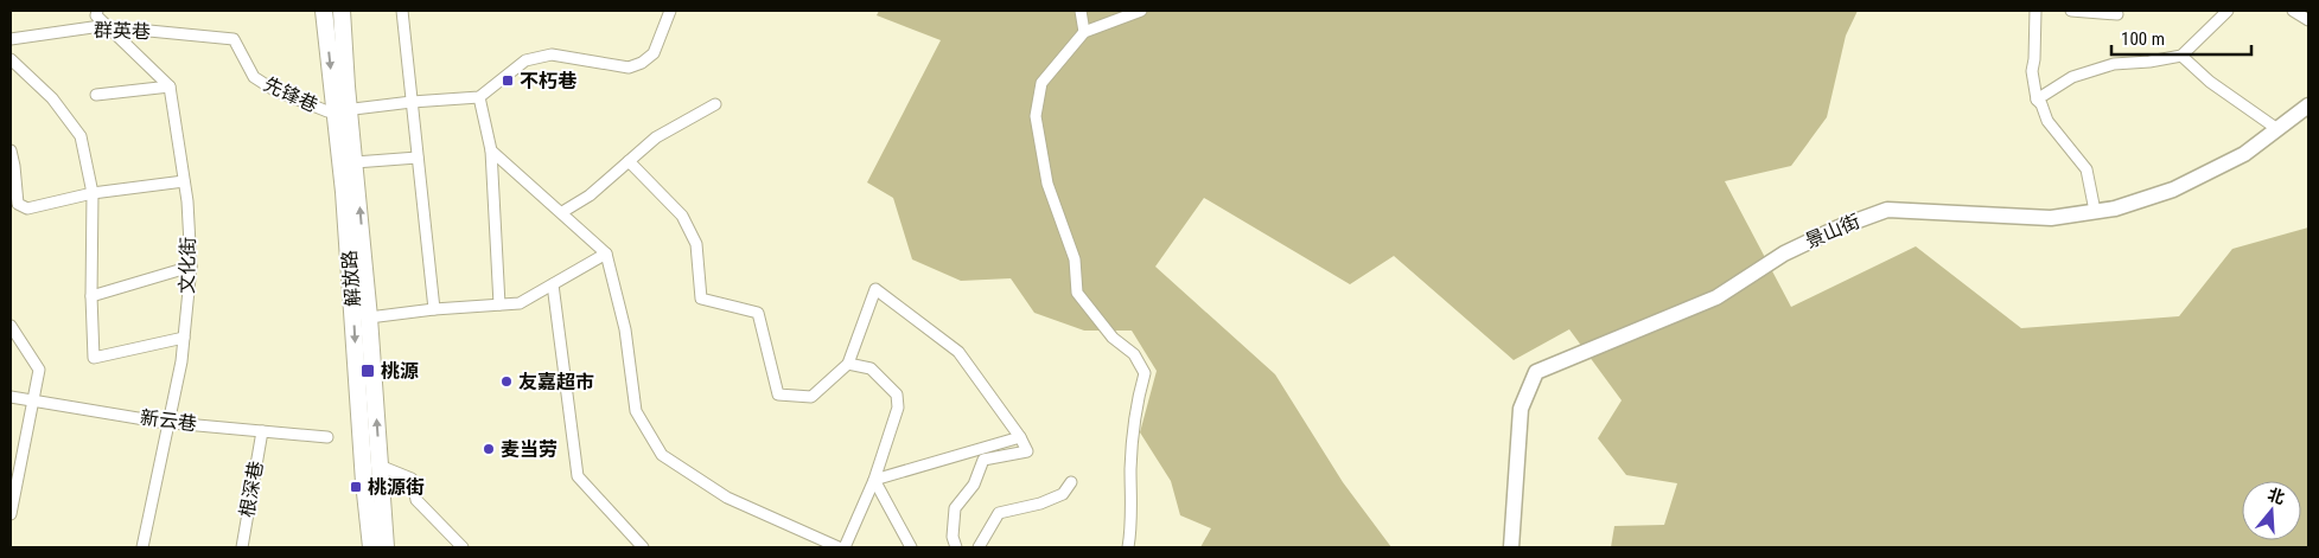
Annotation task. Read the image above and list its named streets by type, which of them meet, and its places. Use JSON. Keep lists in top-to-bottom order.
{
  "streets": {
    "main road": ["解放路"],
    "street": [
      "群英巷",
      "先锋巷",
      "景山街",
      "文化街",
      "新云巷",
      "根深巷"
    ]
  },
  "crossings": [
    ["群英巷", "先锋巷"],
    ["先锋巷", "解放路"],
    ["文化街", "新云巷"],
    ["新云巷", "根深巷"]
  ],
  "places": {
    "transit": ["不朽巷", "桃源", "桃源街"],
    "other": ["友嘉超市", "麦当劳"]
  },
  "scale_bar": "100 m",
  "north": "top"
}
